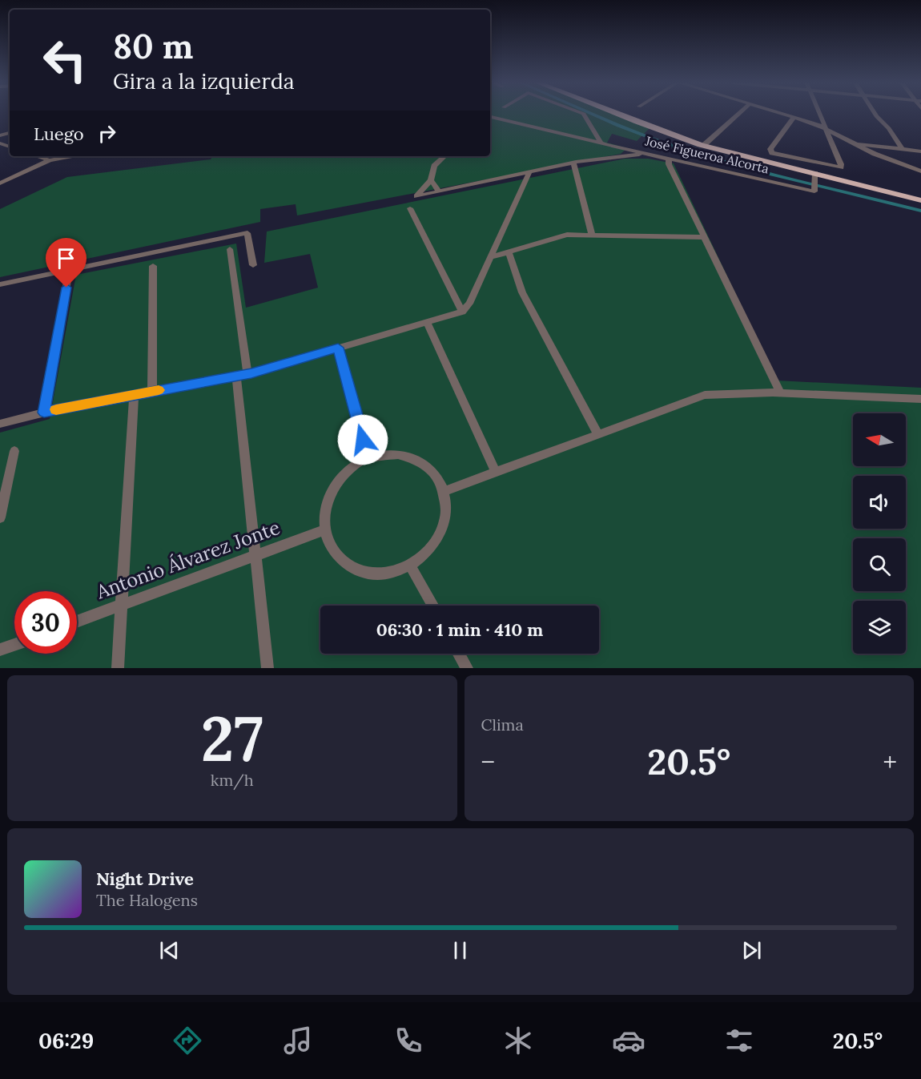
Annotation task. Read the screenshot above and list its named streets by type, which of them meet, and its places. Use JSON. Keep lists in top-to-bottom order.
{
  "streets": {
    "street": ["José Figueroa Alcorta", "Antonio Álvarez Jonte"]
  },
  "north": "left",
  "page": {
    "turn": ["80 m", "Gira a la izquierda"],
    "then": "Luego",
    "limit": "30",
    "trip": "06:30 · 1 min · 410 m",
    "tile": [
      ["27", "km/h"],
      "Clima"
    ],
    "heat": ["−", "20.5°", "+"],
    "song": ["Night Drive", "The Halogens"],
    "tabs": ["06:29", "20.5°"]
  }
}
